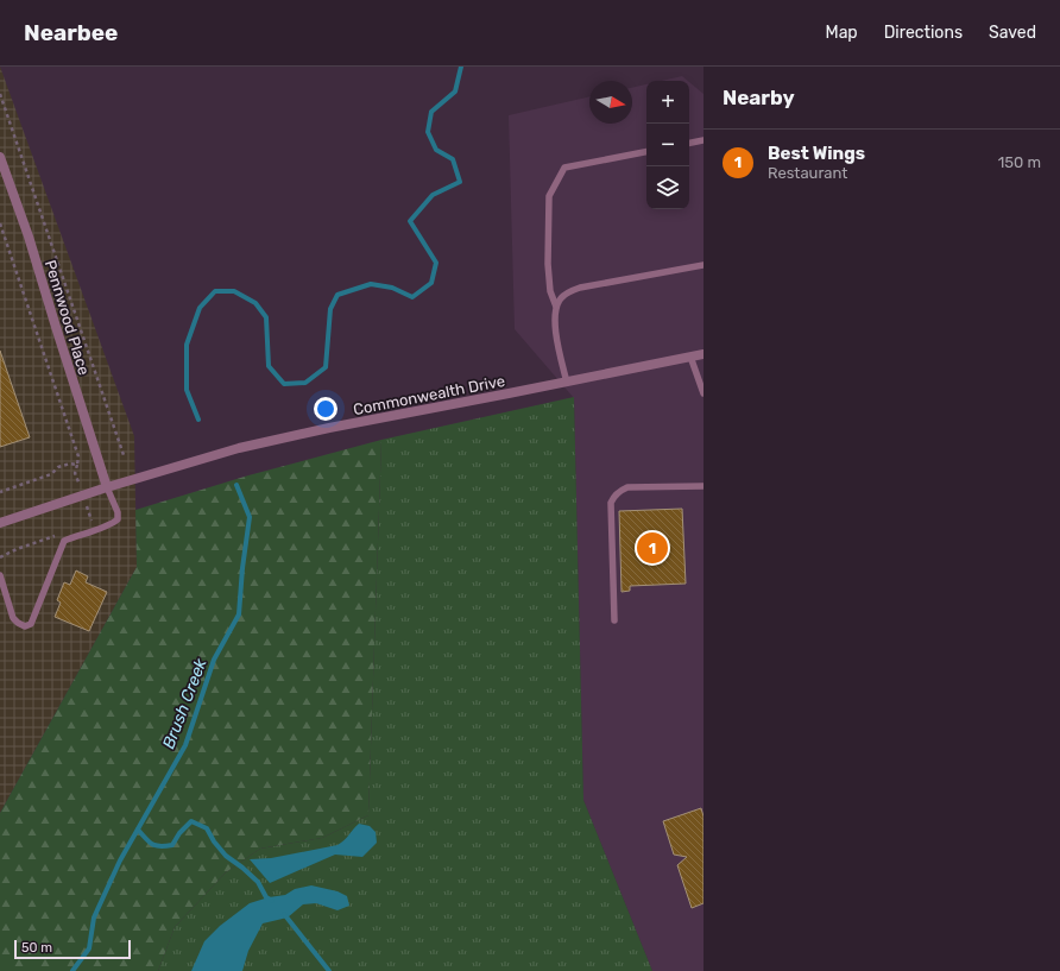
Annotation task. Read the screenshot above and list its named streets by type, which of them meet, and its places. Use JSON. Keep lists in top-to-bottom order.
{
  "streets": {
    "street": ["Pennwood Place", "Commonwealth Drive"]
  },
  "crossings": [
    ["Pennwood Place", "Commonwealth Drive"]
  ],
  "water": ["Brush Creek"],
  "scale_bar": "50 m",
  "north": "right",
  "page": {
    "header": "Nearbee",
    "nav": ["Map", "Directions", "Saved"],
    "heading": "Nearby",
    "map_buttons": ["+", "−"],
    "list": [
      {
        "mark": "1",
        "name": "Best Wings",
        "note": "Restaurant",
        "value": "150 m"
      }
    ],
    "pins": "1",
    "scale": "50 m"
  }
}
